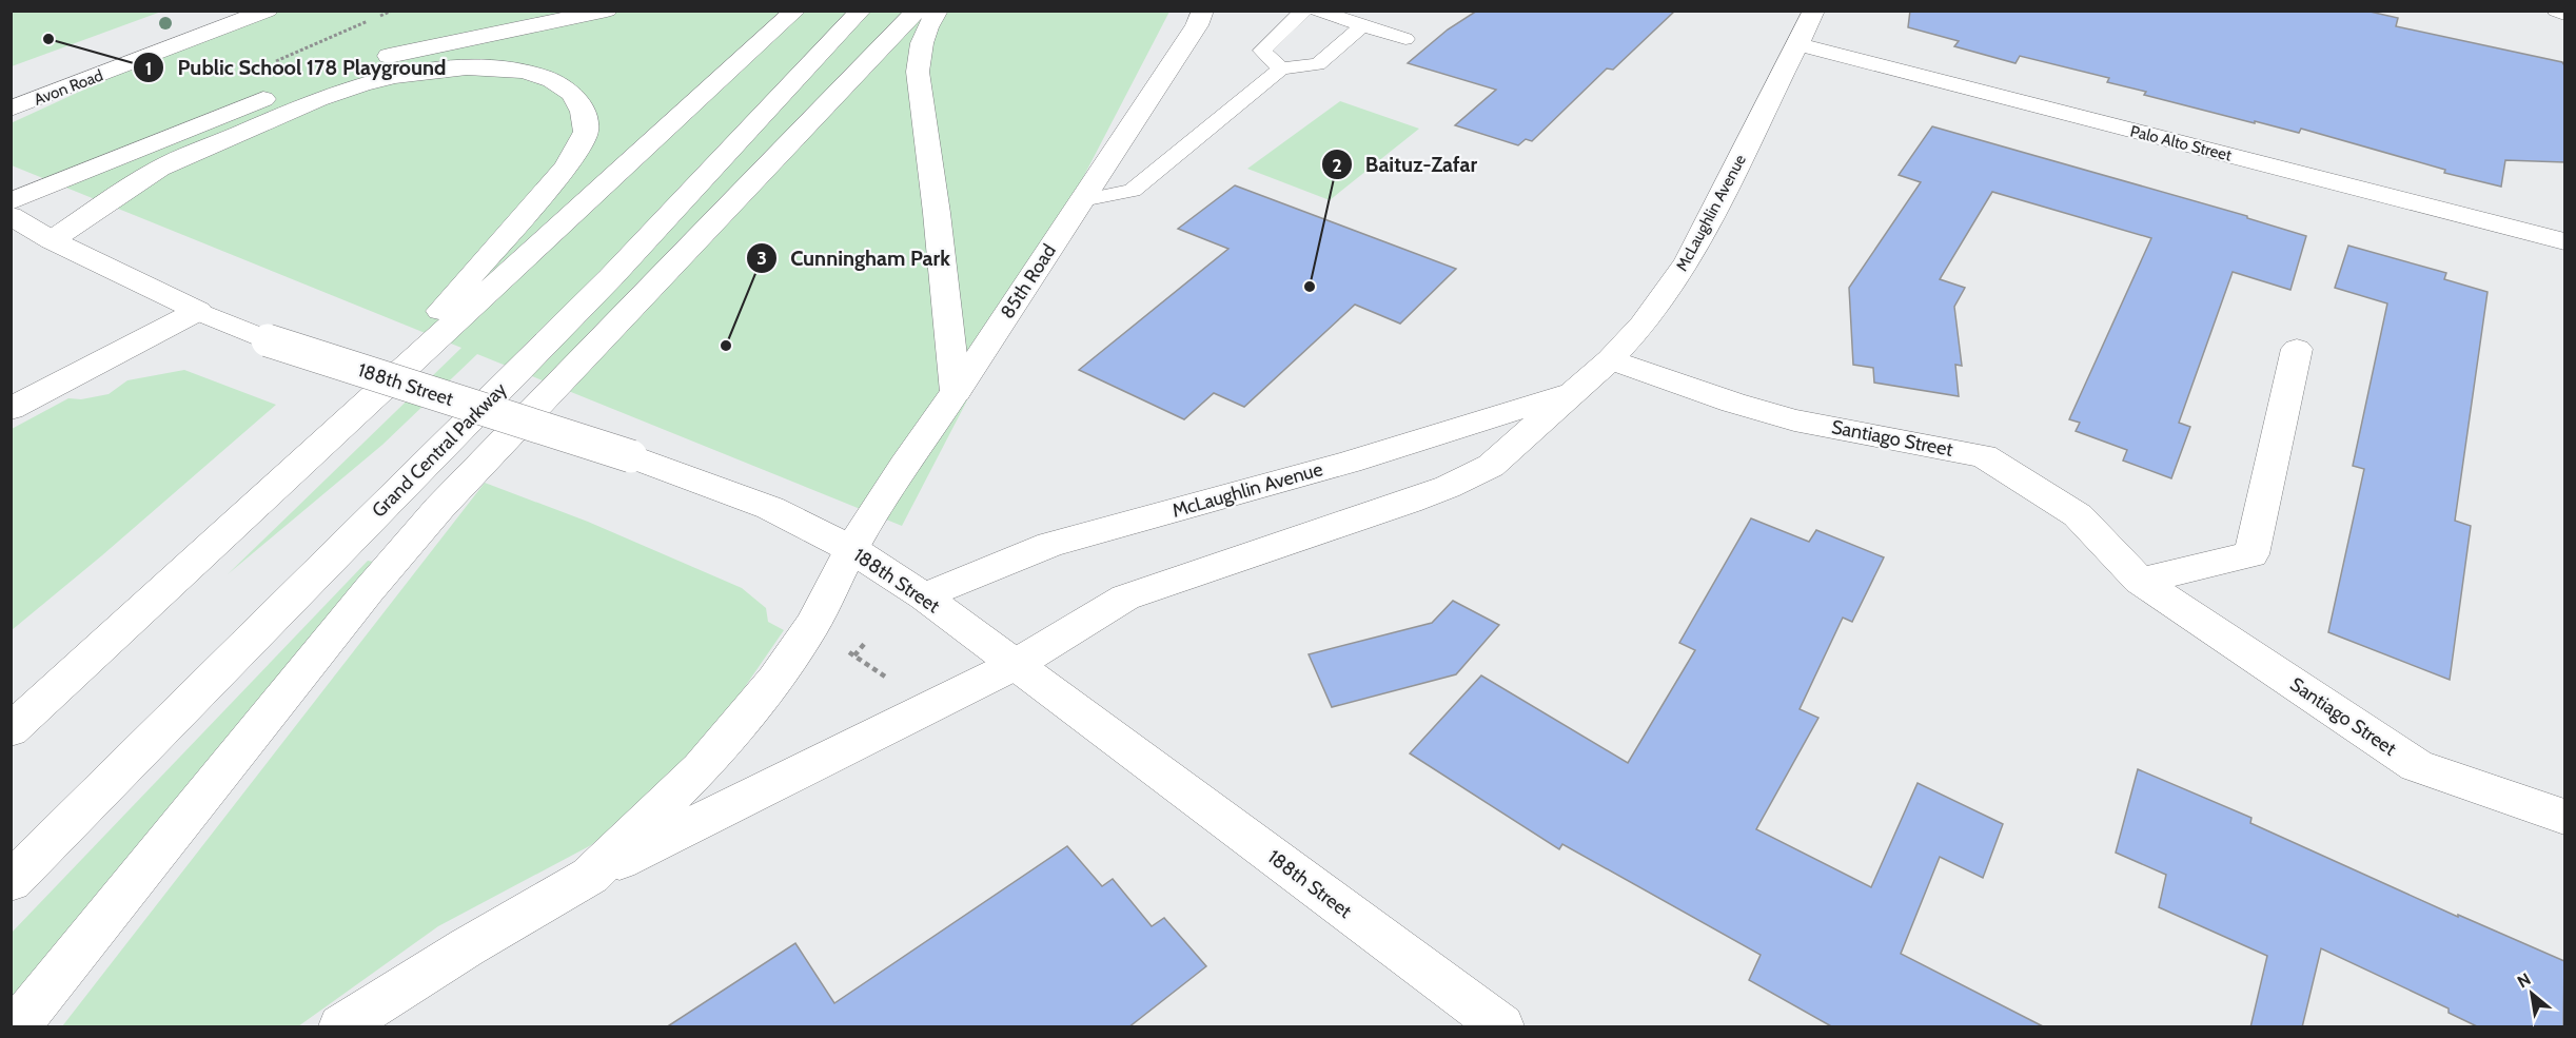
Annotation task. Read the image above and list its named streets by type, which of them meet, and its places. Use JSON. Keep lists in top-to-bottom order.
{
  "streets": {
    "main road": [
      "Avon Road",
      "Palo Alto Street",
      "McLaughlin Avenue",
      "85th Road",
      "188th Street",
      "Santiago Street",
      "Grand Central Parkway"
    ]
  },
  "crossings": [
    ["Palo Alto Street", "McLaughlin Avenue"],
    ["McLaughlin Avenue", "188th Street"],
    ["McLaughlin Avenue", "Santiago Street"],
    ["85th Road", "188th Street"]
  ],
  "places": ["Public School 178 Playground", "Baituz-Zafar", "Cunningham Park"],
  "north": "top left"
}
